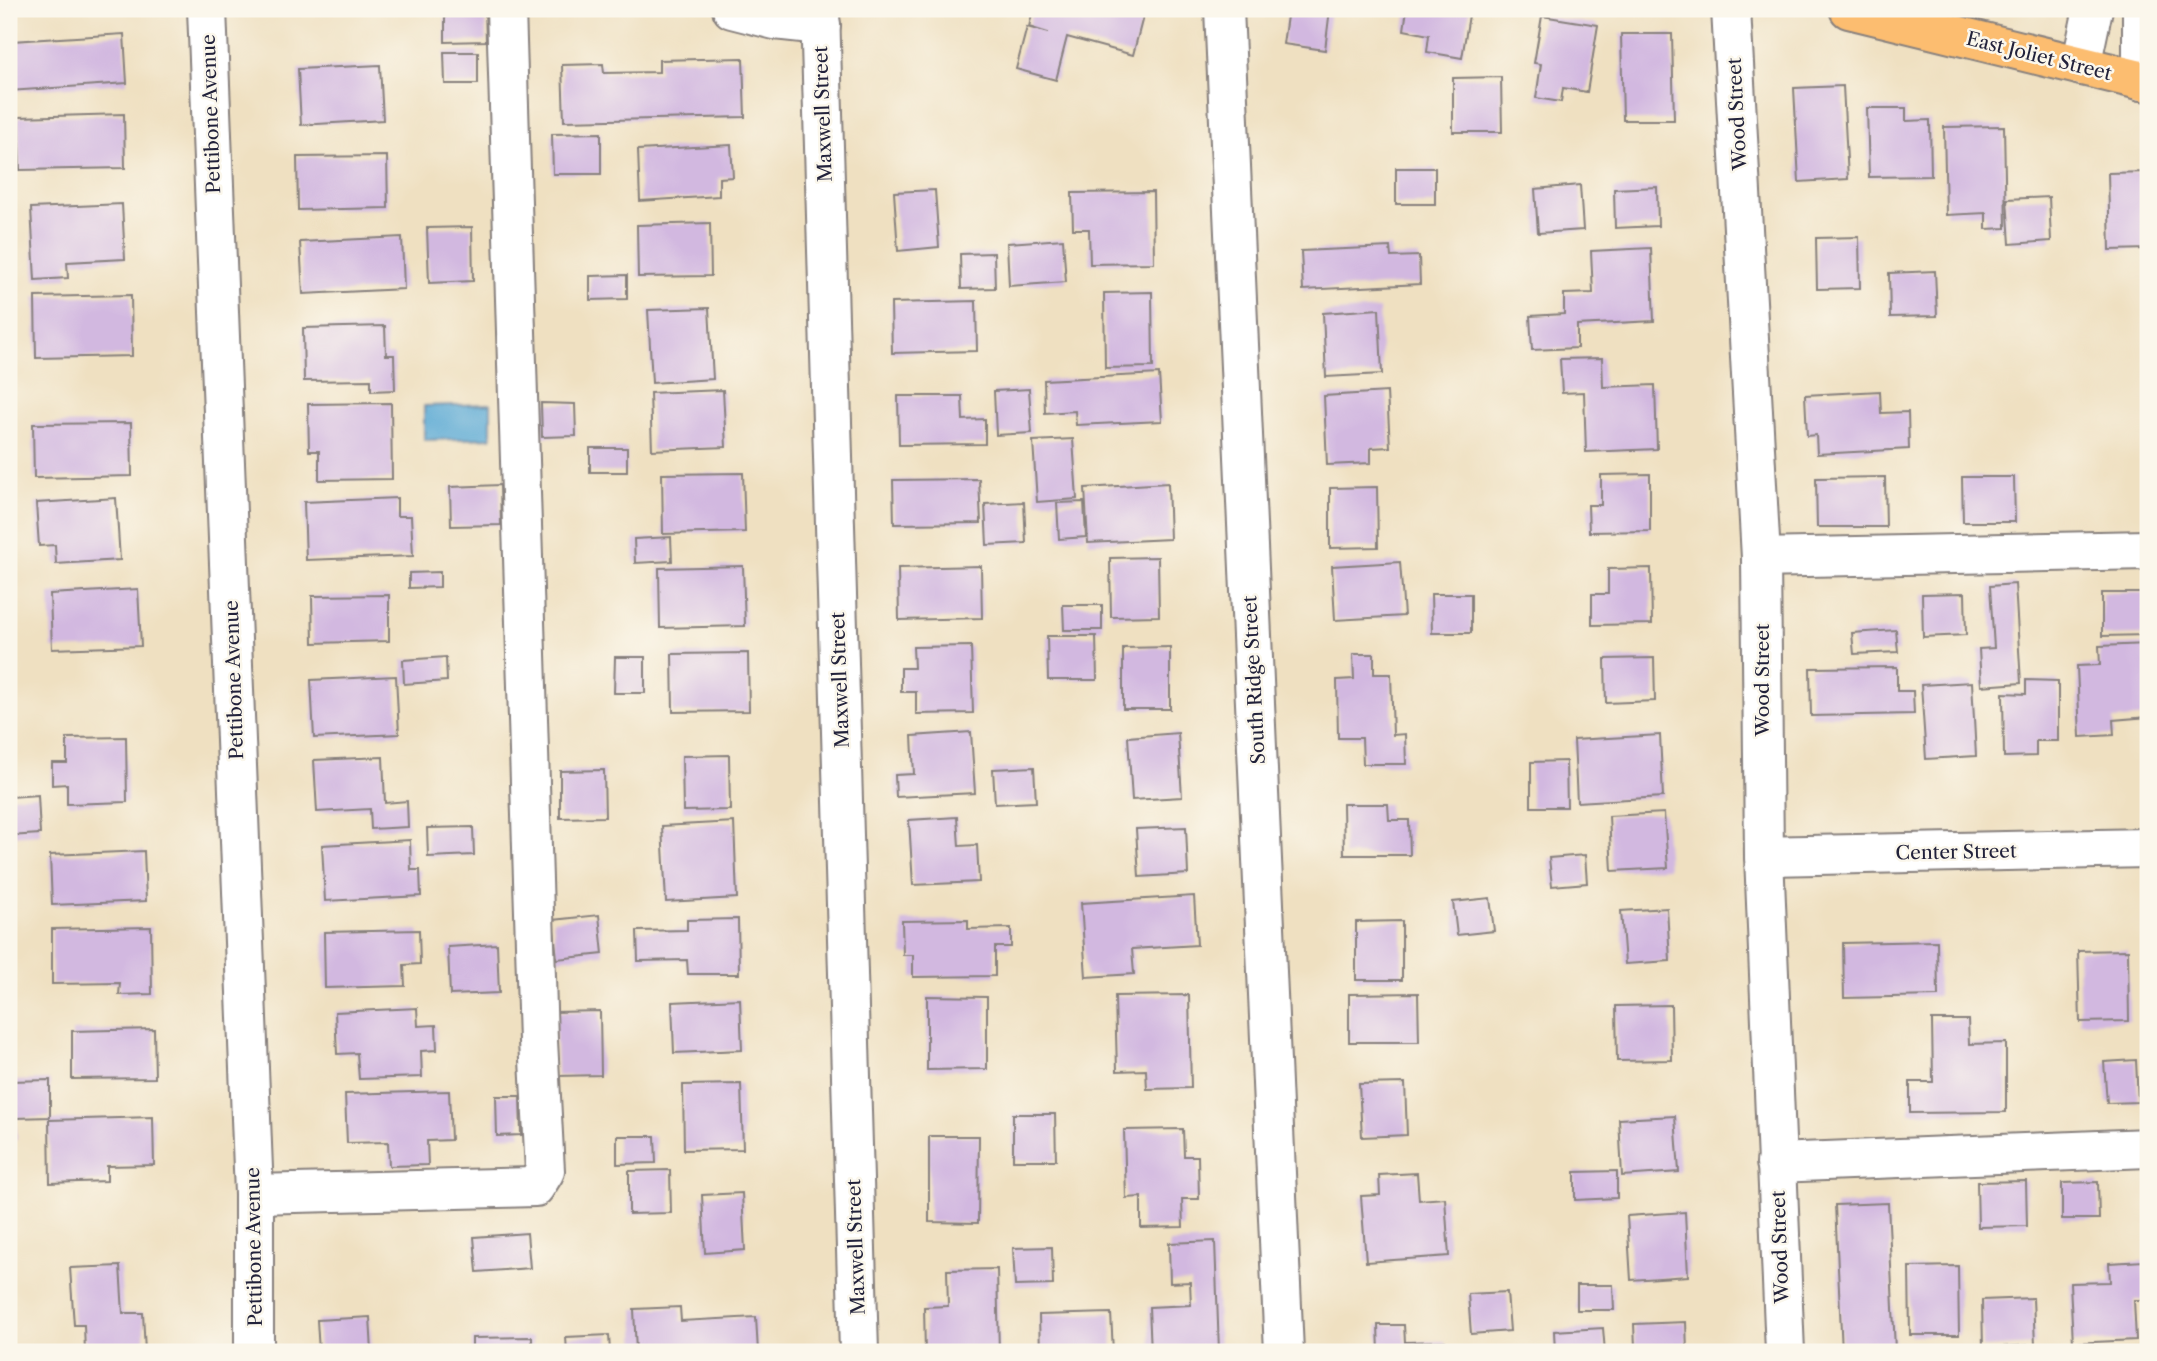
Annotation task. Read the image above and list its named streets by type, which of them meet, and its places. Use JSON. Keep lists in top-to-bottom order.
{
  "streets": {
    "main road": ["East Joliet Street"],
    "street": [
      "Pettibone Avenue",
      "Maxwell Street",
      "Wood Street",
      "South Ridge Street",
      "Center Street"
    ]
  },
  "crossings": [
    ["Wood Street", "Center Street"]
  ]
}
